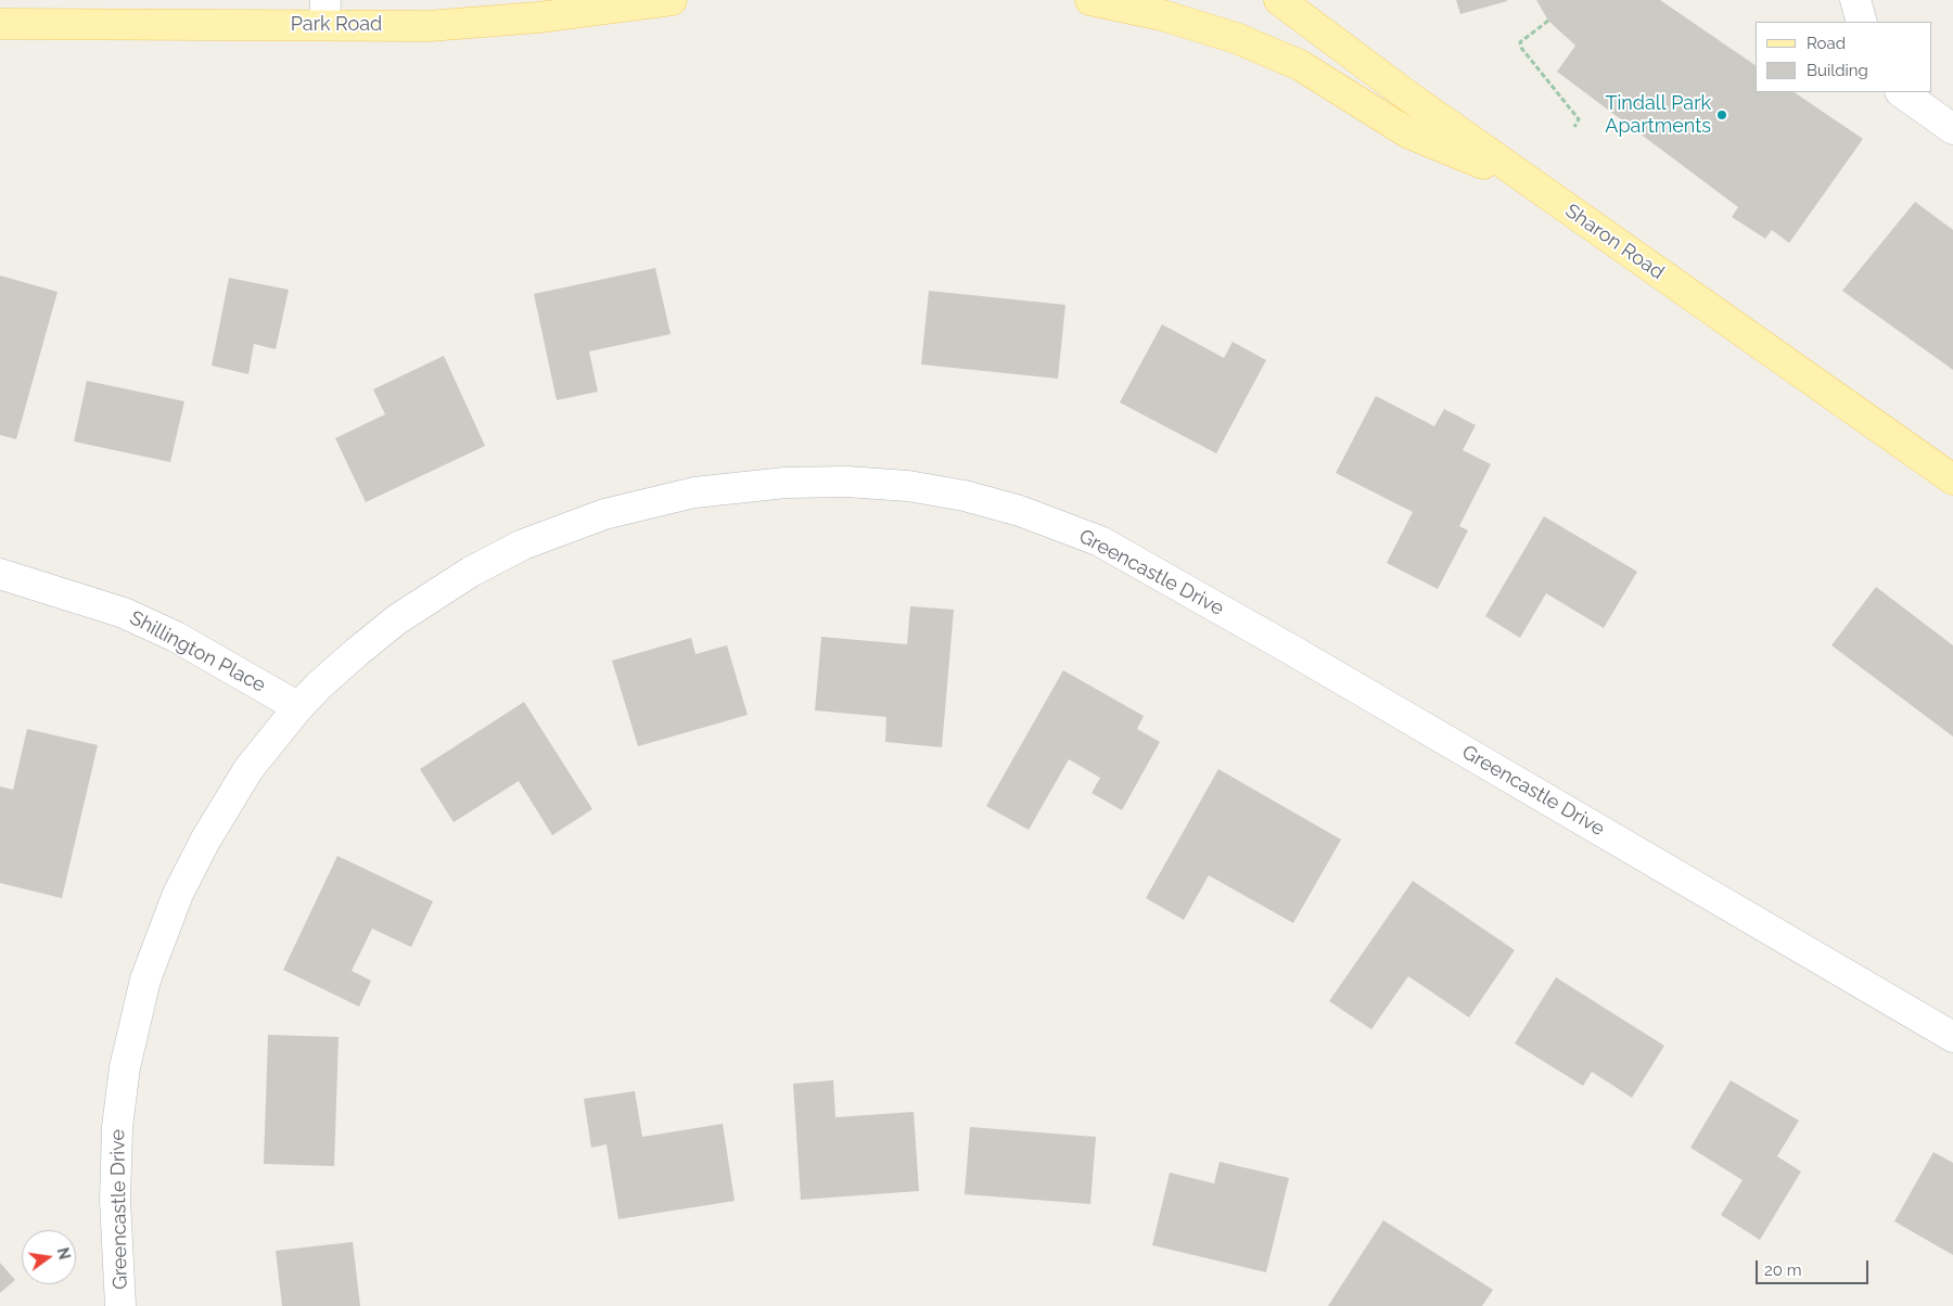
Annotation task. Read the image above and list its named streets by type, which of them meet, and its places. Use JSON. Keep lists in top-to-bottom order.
{
  "streets": {
    "main road": ["Park Road", "Sharon Road"],
    "street": ["Greencastle Drive", "Shillington Place"]
  },
  "crossings": [
    ["Greencastle Drive", "Shillington Place"]
  ],
  "places": ["Tindall Park Apartments"],
  "legend": ["Road", "Building"],
  "scale_bar": "20 m",
  "north": "right"
}
